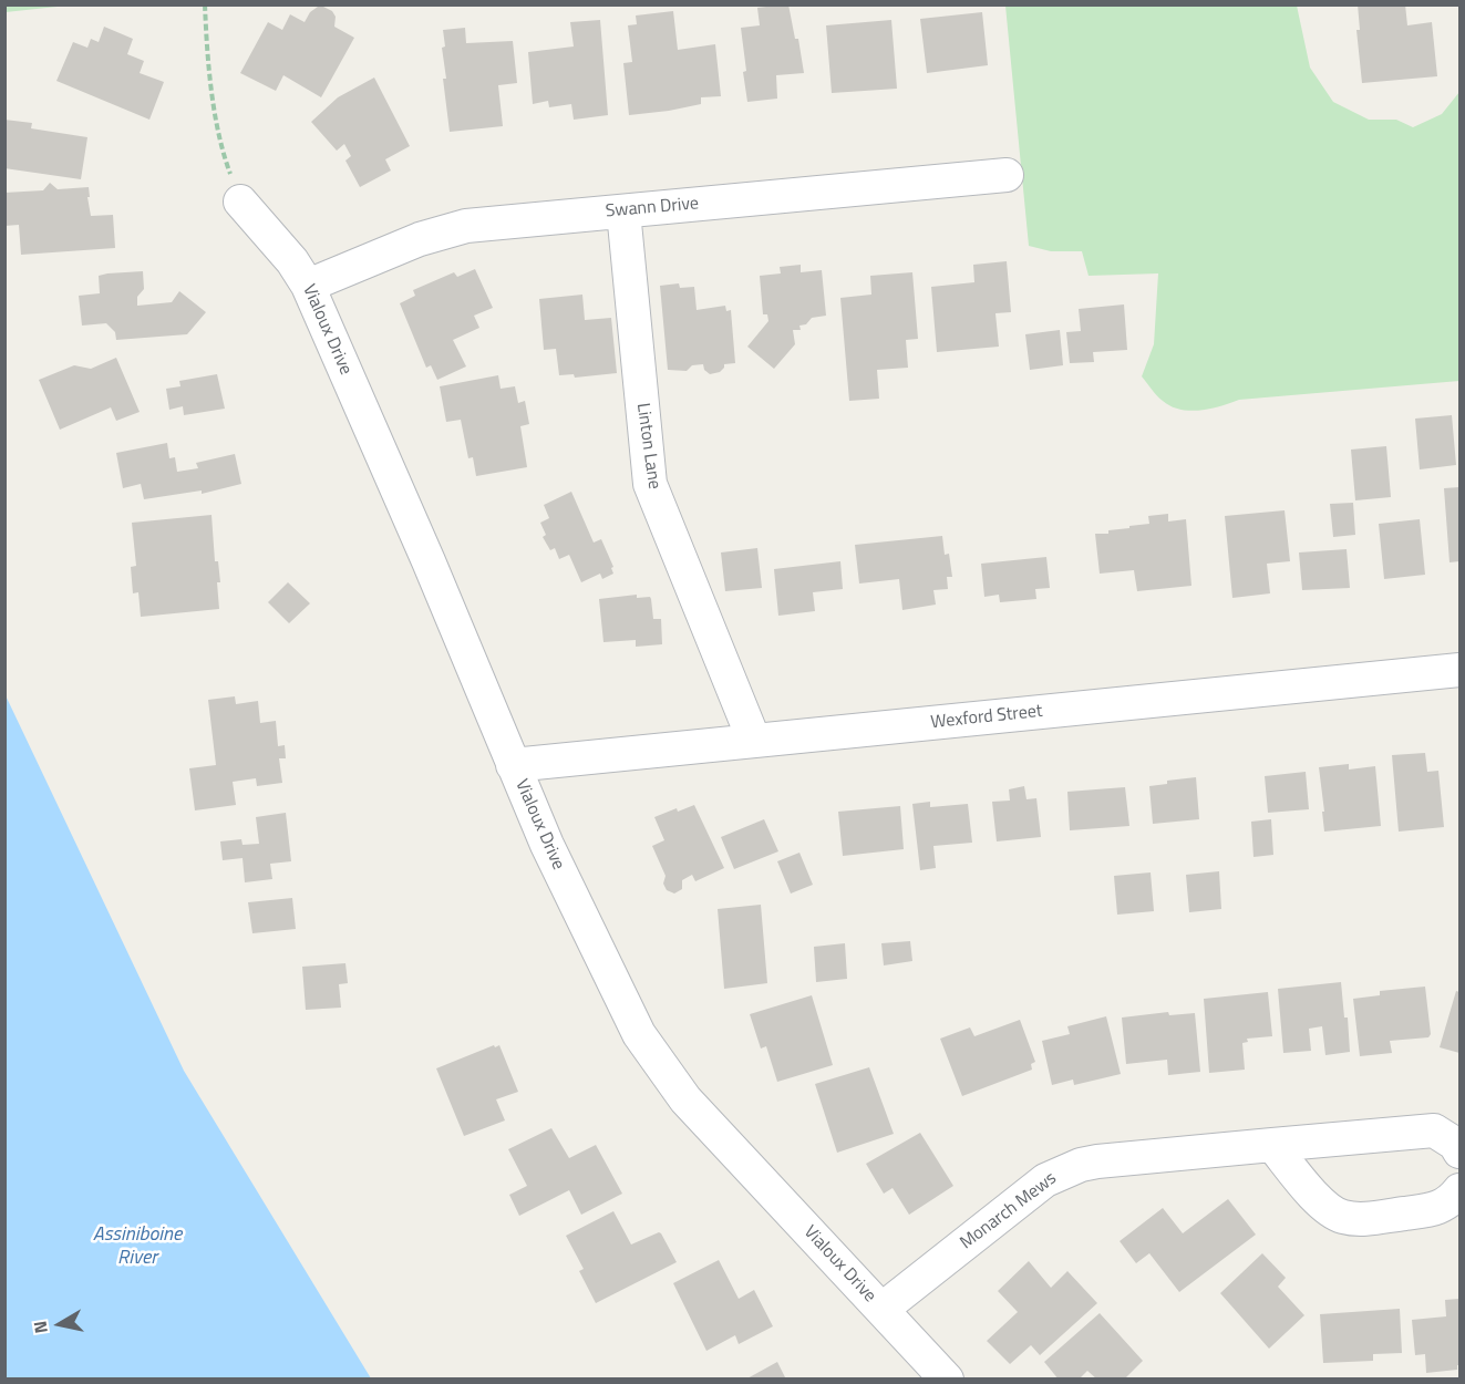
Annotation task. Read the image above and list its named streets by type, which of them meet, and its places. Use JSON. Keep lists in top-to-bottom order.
{
  "streets": {
    "street": [
      "Swann Drive",
      "Vialoux Drive",
      "Linton Lane",
      "Wexford Street",
      "Monarch Mews"
    ]
  },
  "crossings": [
    ["Swann Drive", "Vialoux Drive"],
    ["Swann Drive", "Linton Lane"],
    ["Vialoux Drive", "Wexford Street"],
    ["Vialoux Drive", "Monarch Mews"],
    ["Linton Lane", "Wexford Street"]
  ],
  "water": ["Assiniboine River"],
  "north": "left"
}
